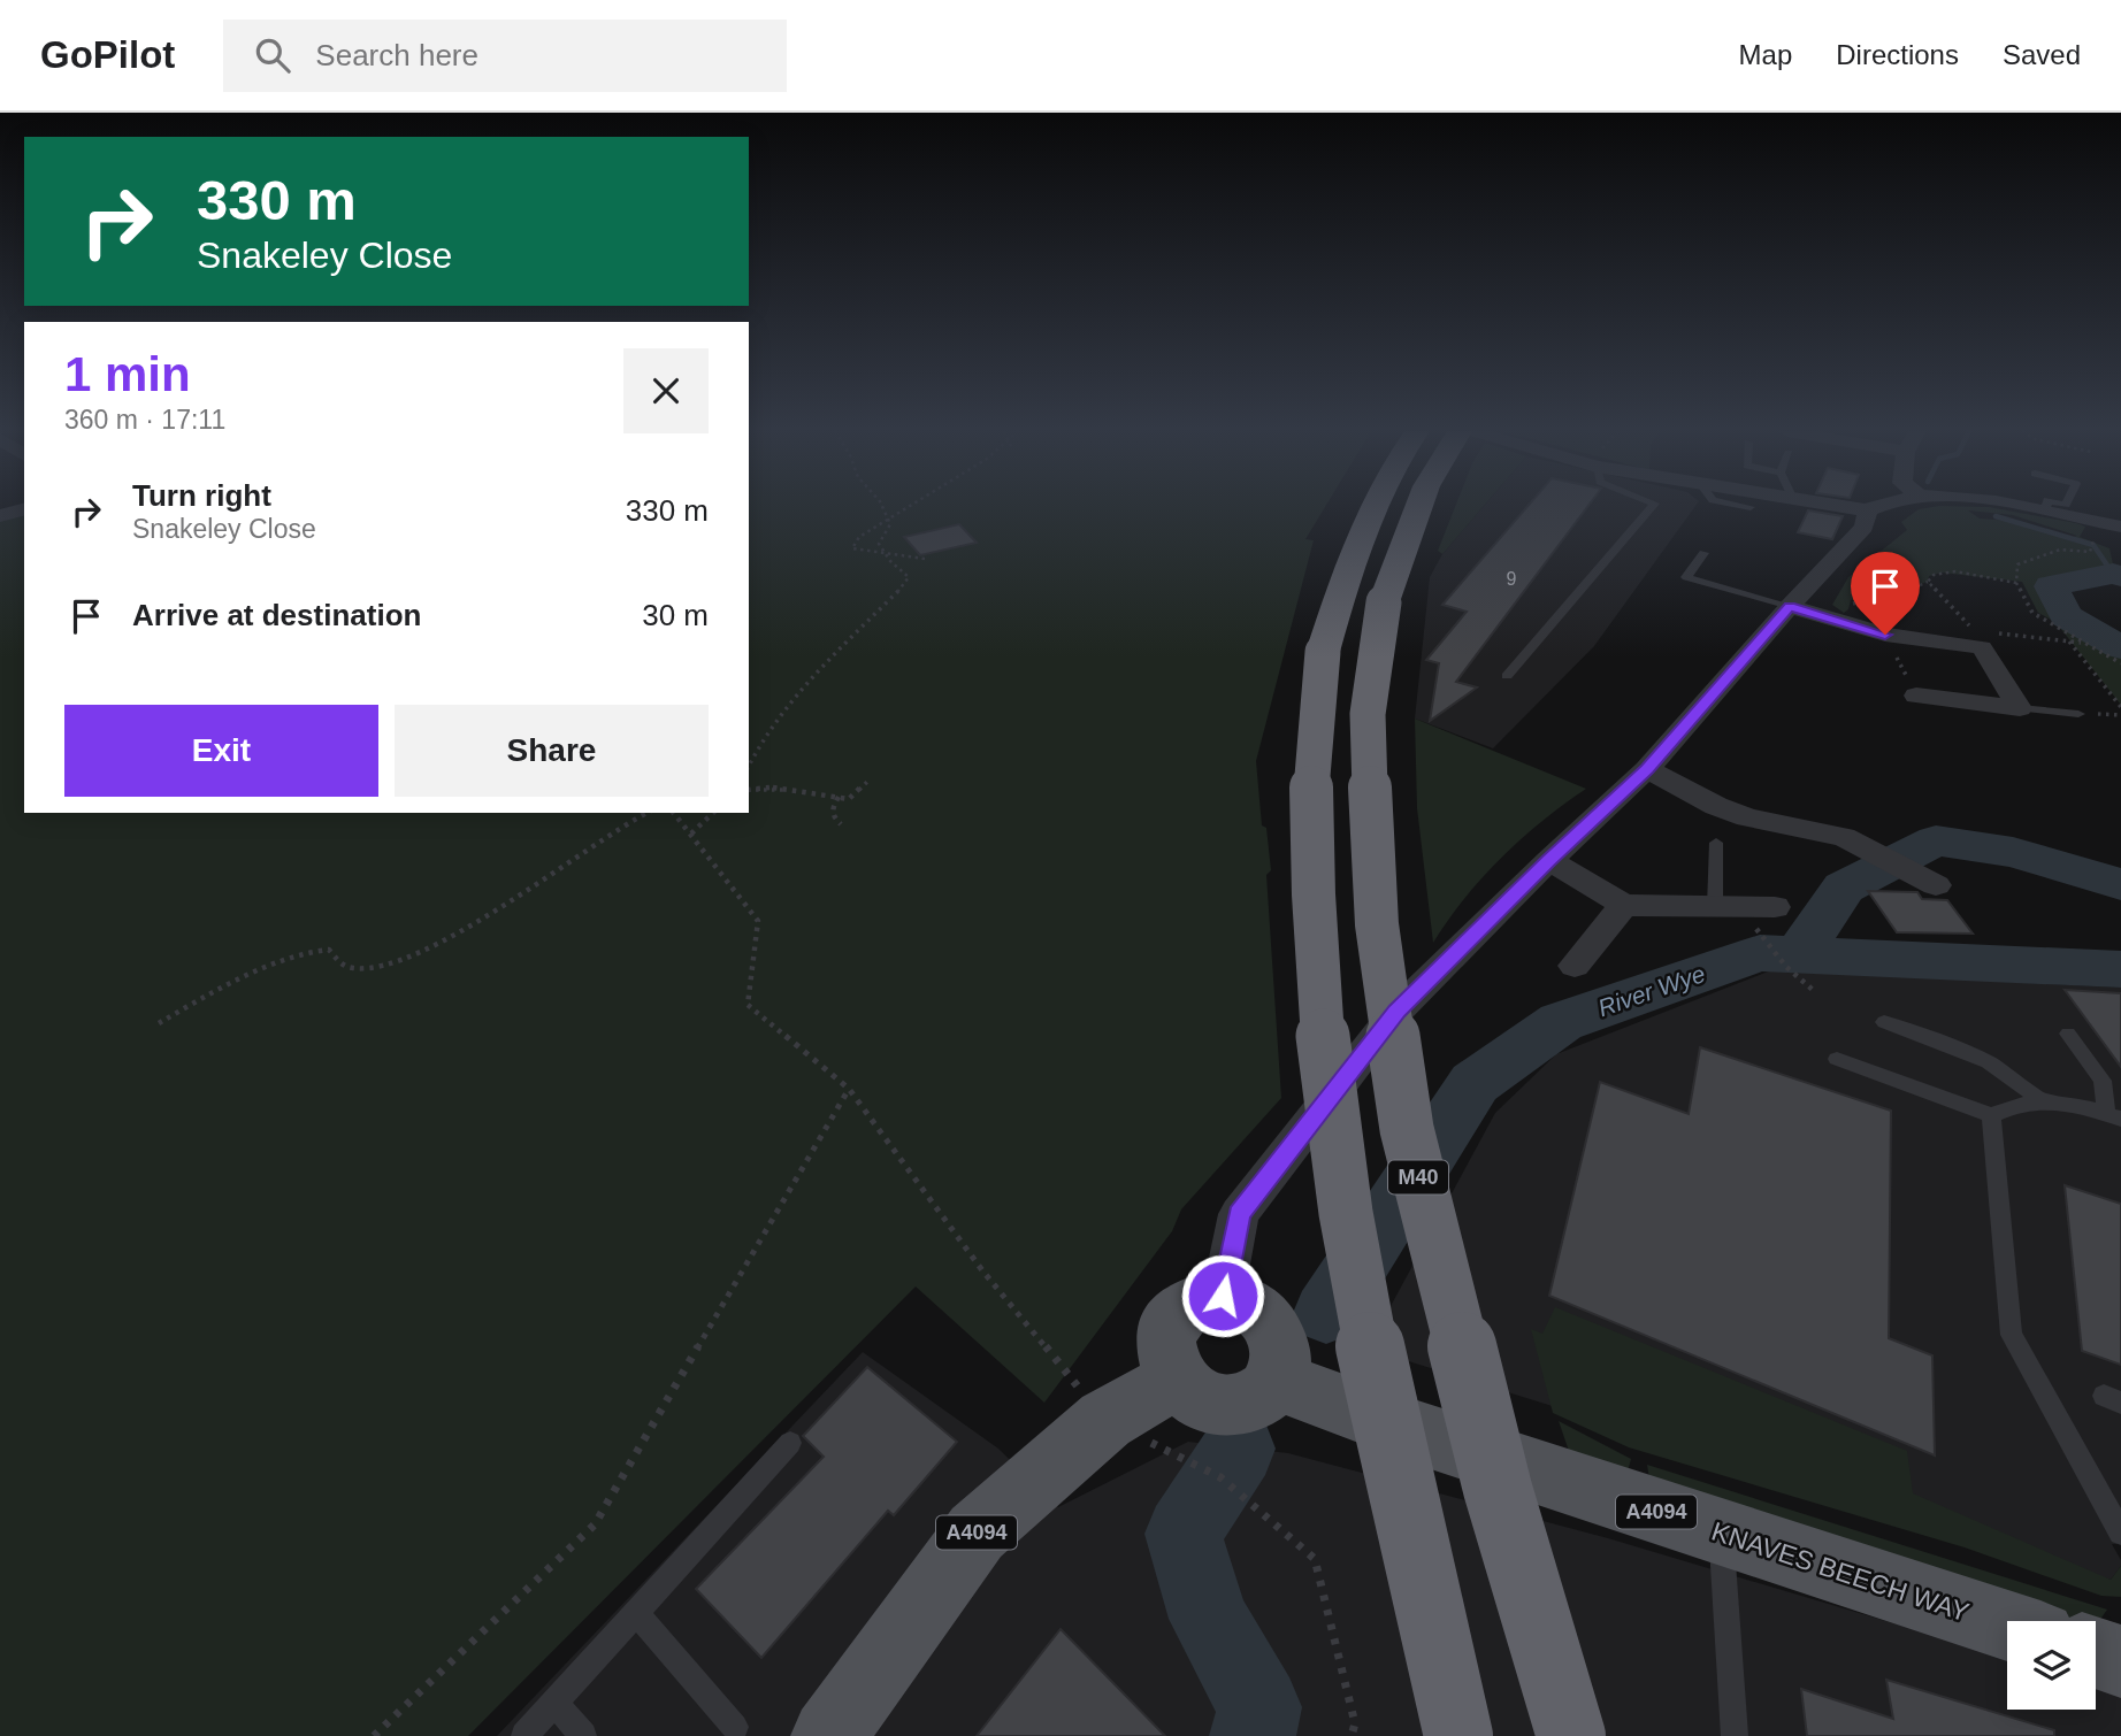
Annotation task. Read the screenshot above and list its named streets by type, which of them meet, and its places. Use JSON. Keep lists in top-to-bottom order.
{
  "streets": {
    "highway": ["M40"],
    "main road": ["A4094", "KNAVES BEECH WAY"]
  },
  "crossings": [
    ["A4094", "KNAVES BEECH WAY"]
  ],
  "water": ["River Wye"],
  "house_numbers": ["9"],
  "page": {
    "header": "GoPilot",
    "search": "Search here",
    "nav": ["Map", "Directions", "Saved"],
    "turn": ["330 m", "Snakeley Close"],
    "heading": ["1 min", "360 m · 17:11"],
    "list": [
      {
        "name": "Turn right",
        "note": "Snakeley Close",
        "value": "330 m"
      },
      {
        "name": "Arrive at destination",
        "value": "30 m"
      }
    ],
    "buttons": ["Exit", "Share"]
  }
}
